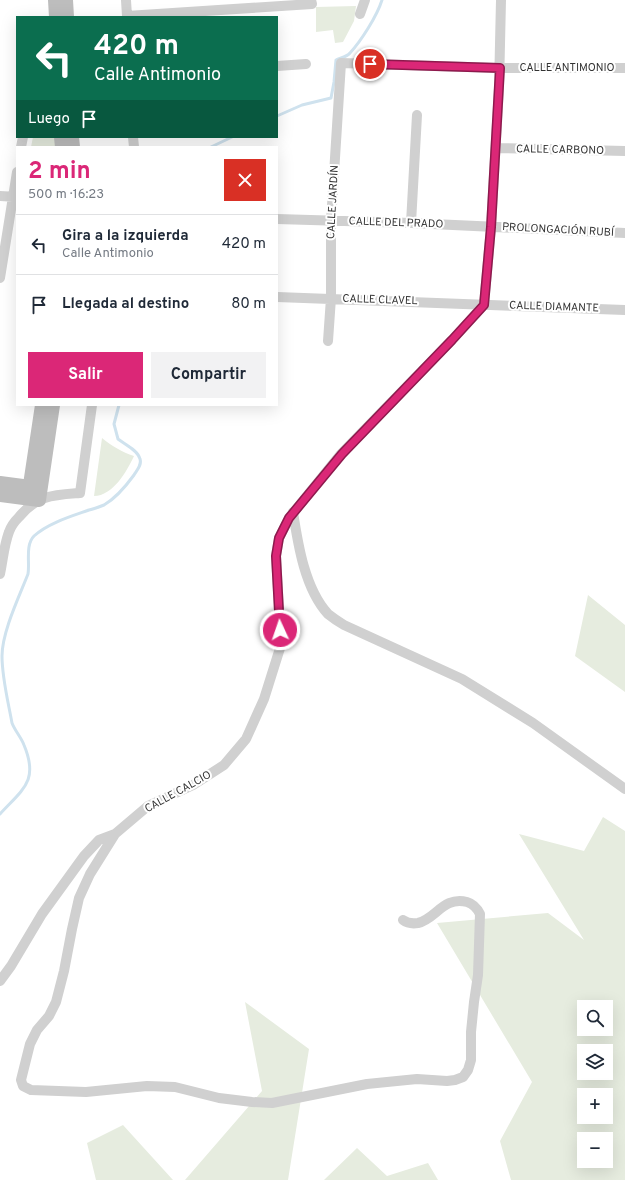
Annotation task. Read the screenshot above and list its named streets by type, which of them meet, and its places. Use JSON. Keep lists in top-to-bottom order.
{
  "streets": {
    "street": [
      "CALLE ANTIMONIO",
      "CALLE CARBONO",
      "CALLE JARDÍN",
      "CALLE DEL PRADO",
      "PROLONGACIÓN RUBÍ",
      "CALLE CLAVEL",
      "CALLE DIAMANTE",
      "CALLE CALCIO"
    ]
  },
  "crossings": [
    ["CALLE ANTIMONIO", "CALLE JARDÍN"],
    ["CALLE JARDÍN", "CALLE DEL PRADO"],
    ["CALLE JARDÍN", "CALLE CLAVEL"],
    ["CALLE DEL PRADO", "PROLONGACIÓN RUBÍ"],
    ["CALLE CLAVEL", "CALLE DIAMANTE"],
    ["CALLE CLAVEL", "CALLE CALCIO"],
    ["CALLE DIAMANTE", "CALLE CALCIO"]
  ],
  "page": {
    "turn": ["420 m", "Calle Antimonio"],
    "then": "Luego",
    "heading": ["2 min", "500 m · 16:23"],
    "list": [
      {
        "name": "Gira a la izquierda",
        "note": "Calle Antimonio",
        "value": "420 m"
      },
      {
        "name": "Llegada al destino",
        "value": "80 m"
      }
    ],
    "buttons": ["Salir", "Compartir"],
    "map_buttons": ["+", "−"]
  }
}
